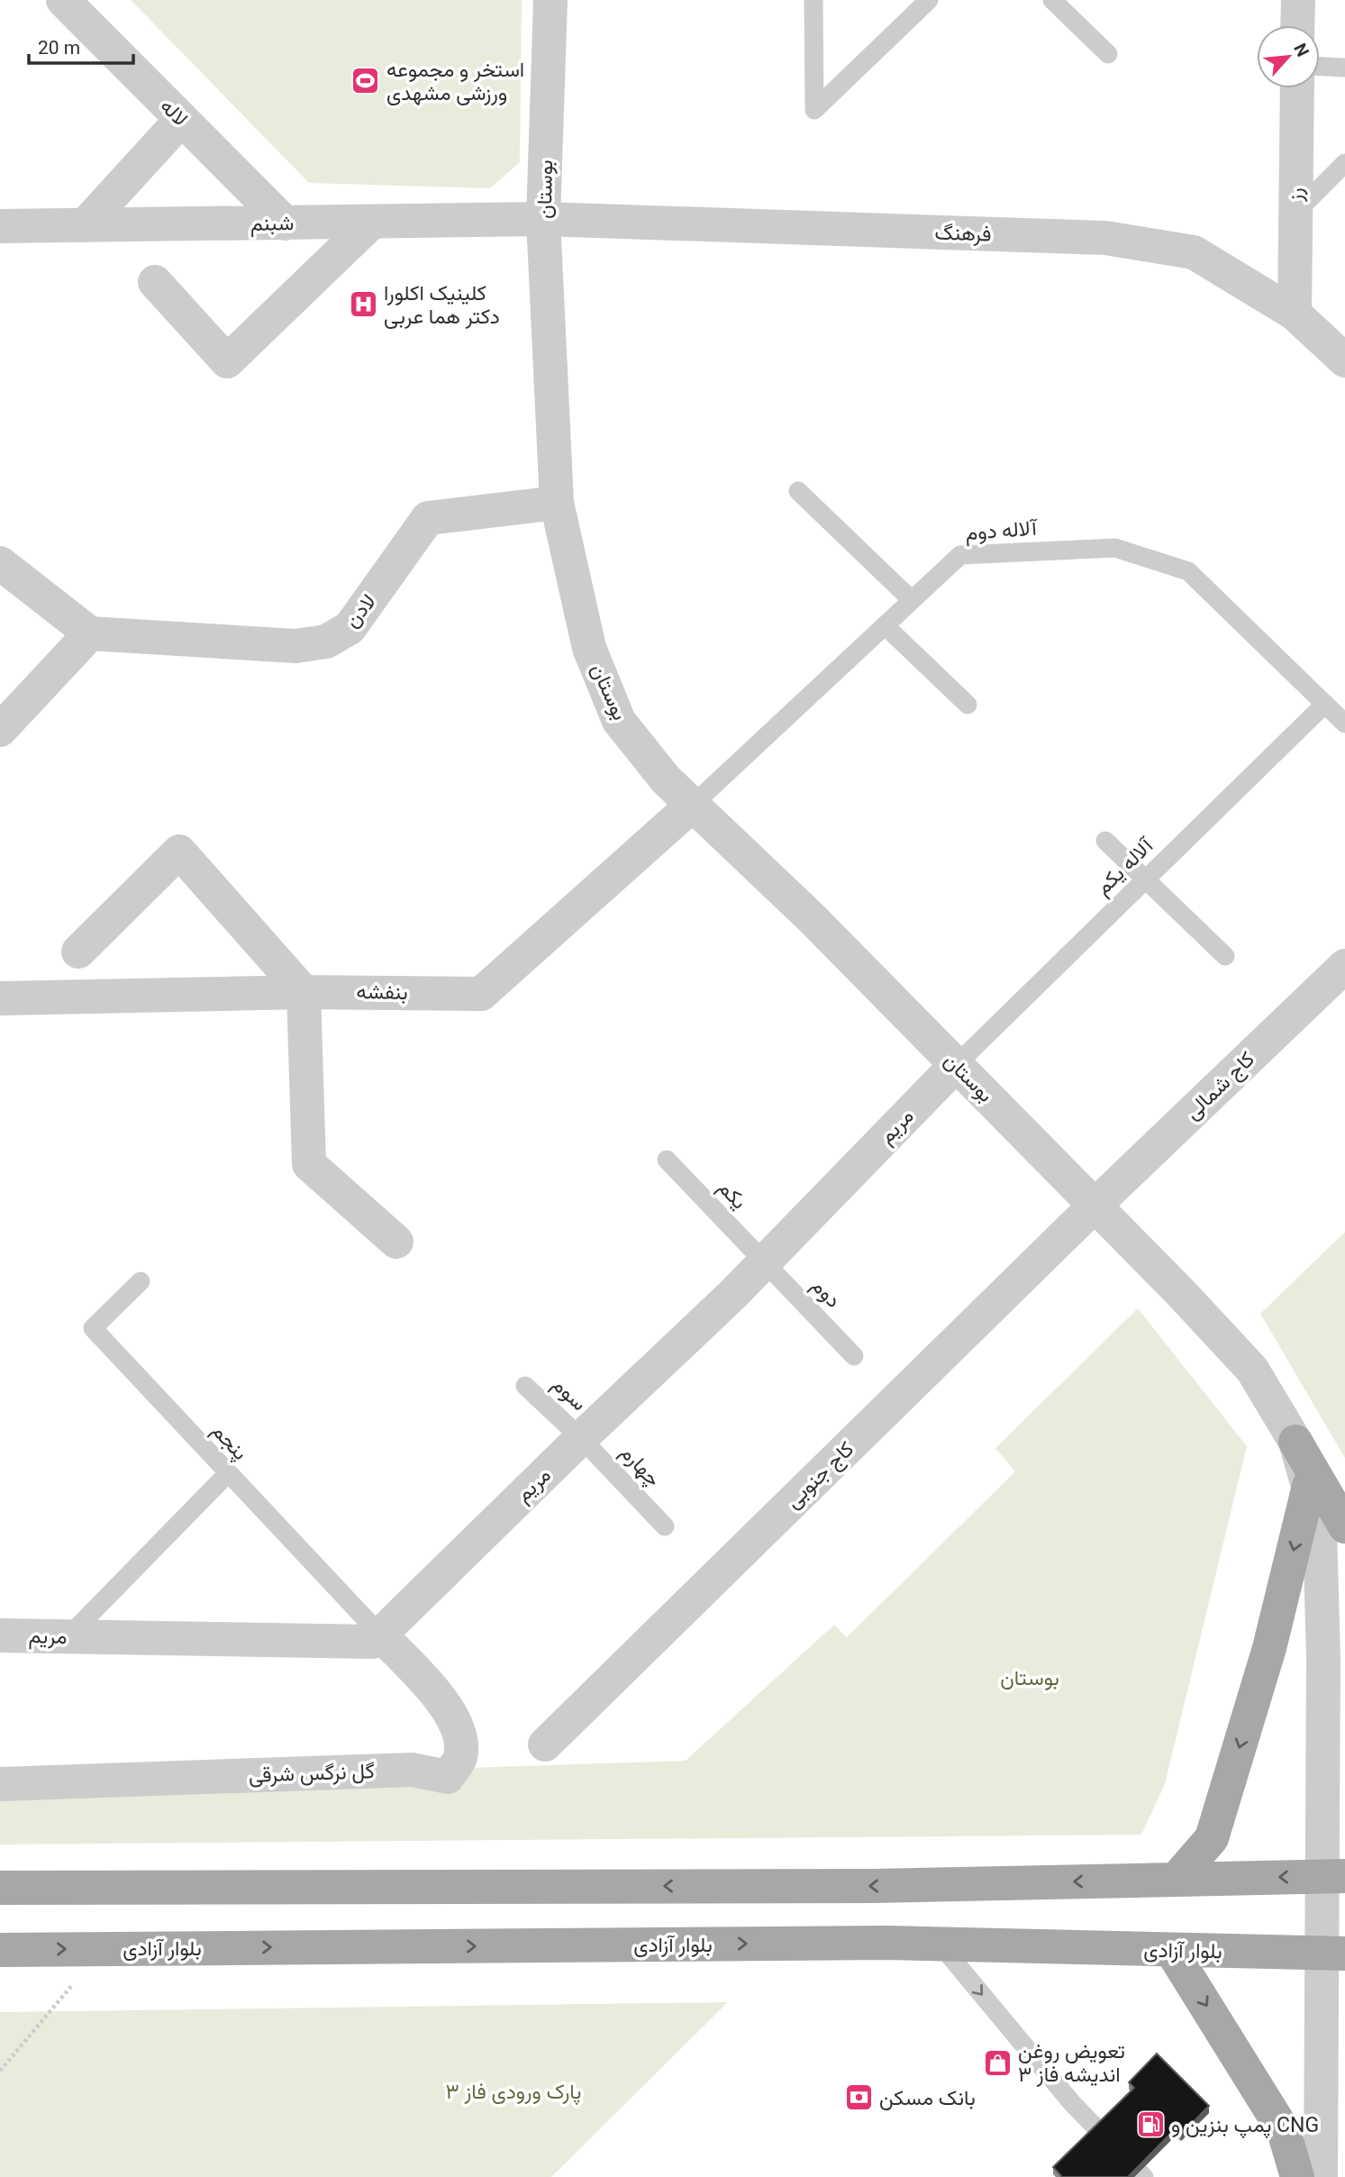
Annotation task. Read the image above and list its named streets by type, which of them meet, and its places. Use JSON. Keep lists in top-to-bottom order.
{
  "streets": {
    "main road": ["بلوار آزادی"],
    "street": [
      "لاله",
      "بوستان",
      "رز",
      "شبنم",
      "فرهنگ",
      "لادن",
      "بنفشه",
      "کاج شمالی",
      "مریم",
      "کاج جنوبی",
      "گل نرگس شرقی"
    ],
    "lane": [
      "آلاله دوم",
      "آلاله یکم",
      "یکم",
      "دوم",
      "سوم",
      "پنجم",
      "چهارم"
    ]
  },
  "crossings": [
    ["لاله", "شبنم"],
    ["بوستان", "شبنم"],
    ["بوستان", "فرهنگ"],
    ["بوستان", "آلاله دوم"],
    ["بوستان", "لادن"],
    ["بوستان", "آلاله یکم"],
    ["بوستان", "بنفشه"],
    ["بوستان", "کاج شمالی"],
    ["بوستان", "مریم"],
    ["بوستان", "کاج جنوبی"],
    ["بوستان", "بلوار آزادی"],
    ["رز", "فرهنگ"],
    ["شبنم", "فرهنگ"],
    ["آلاله دوم", "آلاله یکم"],
    ["آلاله دوم", "بنفشه"],
    ["آلاله یکم", "مریم"],
    ["کاج شمالی", "کاج جنوبی"],
    ["مریم", "یکم"],
    ["مریم", "دوم"],
    ["مریم", "سوم"],
    ["مریم", "پنجم"],
    ["مریم", "چهارم"],
    ["مریم", "گل نرگس شرقی"],
    ["یکم", "دوم"],
    ["سوم", "چهارم"],
    ["پنجم", "گل نرگس شرقی"]
  ],
  "parks": ["بوستان", "پارک ورودی فاز ۳"],
  "places": {
    "sports": ["استخر و مجموعه ورزشی مشهدی"],
    "hospital": ["کلینیک اکلورا دکتر هما عربی"],
    "shop": ["تعویض روغن اندیشه فاز ۳"],
    "bank": ["بانک مسکن"],
    "fuel station": ["پمپ بنزین و CNG"]
  },
  "scale_bar": "20 m",
  "north": "top right"
}
